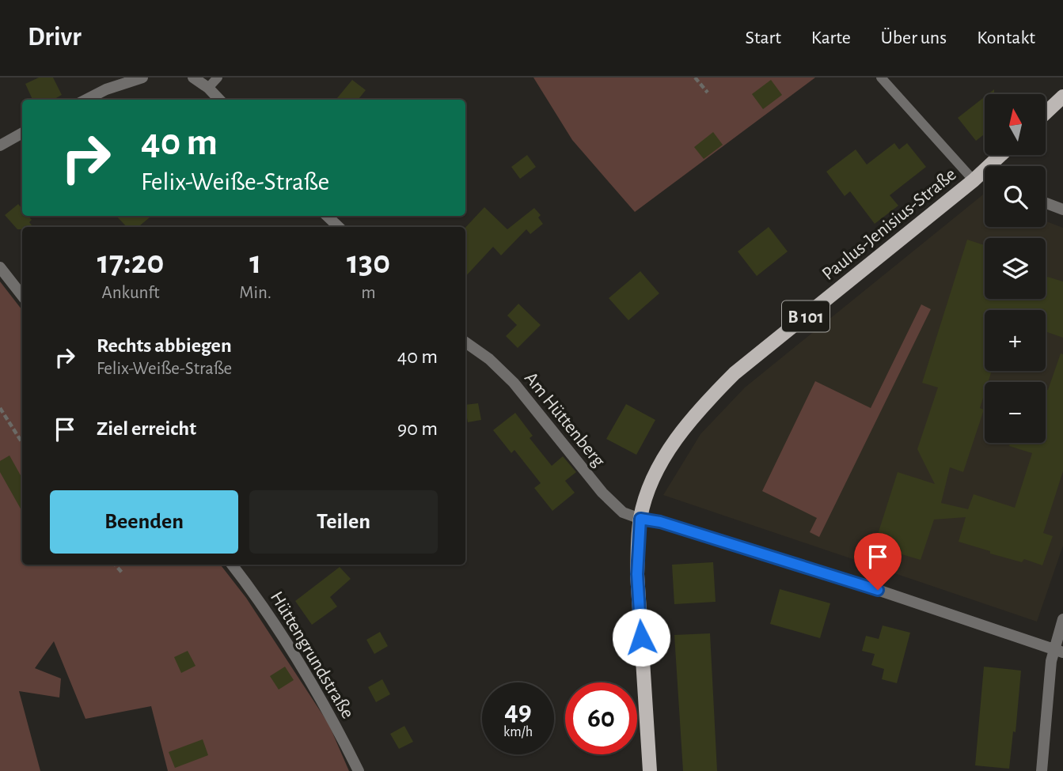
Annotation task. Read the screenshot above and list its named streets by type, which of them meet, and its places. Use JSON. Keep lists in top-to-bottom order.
{
  "streets": {
    "main road": ["Paulus-Jenisius-Straße", "B 101"],
    "street": ["Am Hüttenberg", "Hüttengrundstraße"]
  },
  "crossings": [
    ["Paulus-Jenisius-Straße", "Am Hüttenberg"]
  ],
  "north": "top",
  "page": {
    "header": "Drivr",
    "nav": [
      "Start",
      "Karte",
      "Über uns",
      "Kontakt"
    ],
    "map_buttons": ["+", "−"],
    "turn": ["40 m", "Felix-Weiße-Straße"],
    "eta": [
      "17:20",
      "Ankunft",
      "1",
      "Min.",
      "130",
      "m"
    ],
    "list": [
      {
        "name": "Rechts abbiegen",
        "note": "Felix-Weiße-Straße",
        "value": "40 m"
      },
      {
        "name": "Ziel erreicht",
        "value": "90 m"
      }
    ],
    "buttons": ["Beenden", "Teilen"],
    "speed": "49 km/h",
    "limit": "60"
  }
}
